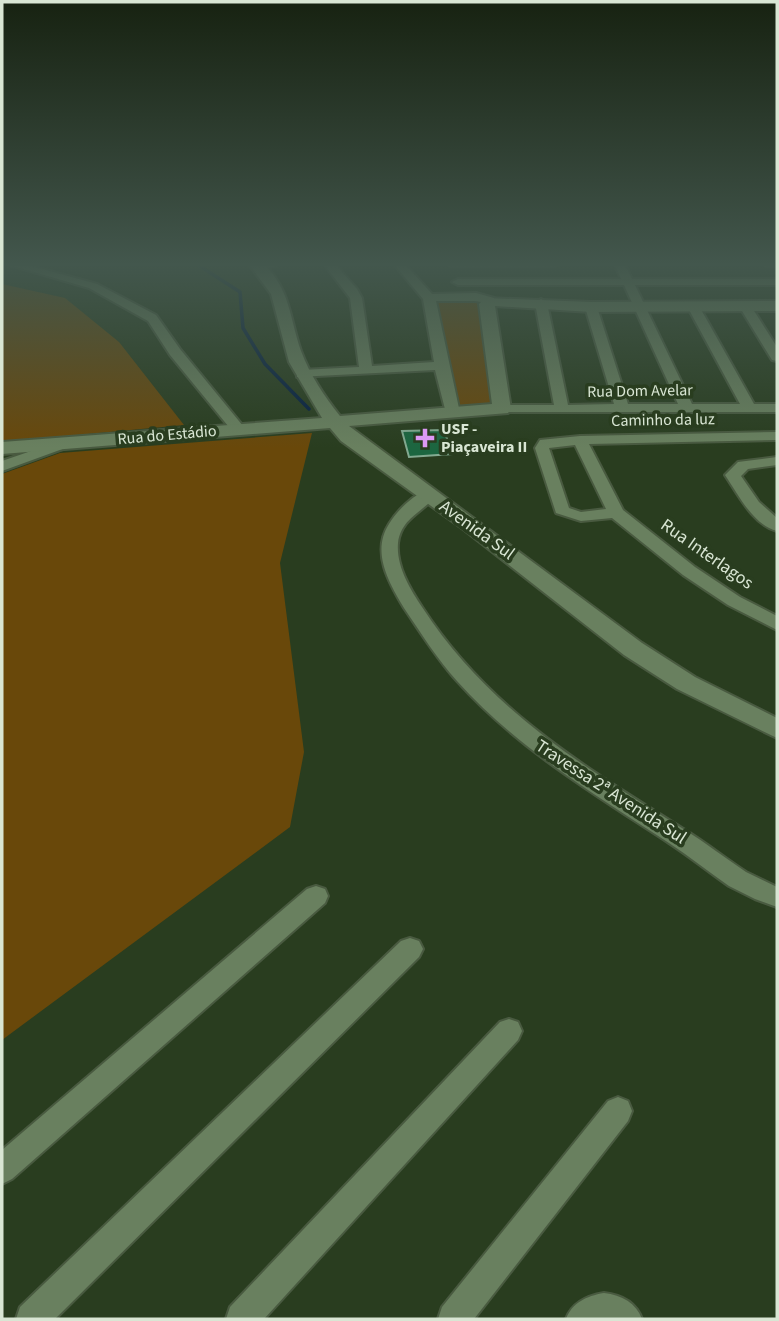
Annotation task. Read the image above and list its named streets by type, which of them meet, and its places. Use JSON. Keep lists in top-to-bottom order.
{
  "streets": {
    "street": [
      "Rua Dom Avelar",
      "Caminho da luz",
      "Rua do Estádio",
      "Avenida Sul",
      "Rua Interlagos",
      "Travessa 2ª Avenida Sul"
    ]
  },
  "crossings": [
    ["Rua Dom Avelar", "Rua do Estádio"],
    ["Caminho da luz", "Rua Interlagos"],
    ["Rua do Estádio", "Avenida Sul"],
    ["Avenida Sul", "Travessa 2ª Avenida Sul"]
  ],
  "places": {
    "health": ["USF - Piaçaveira II"]
  }
}
